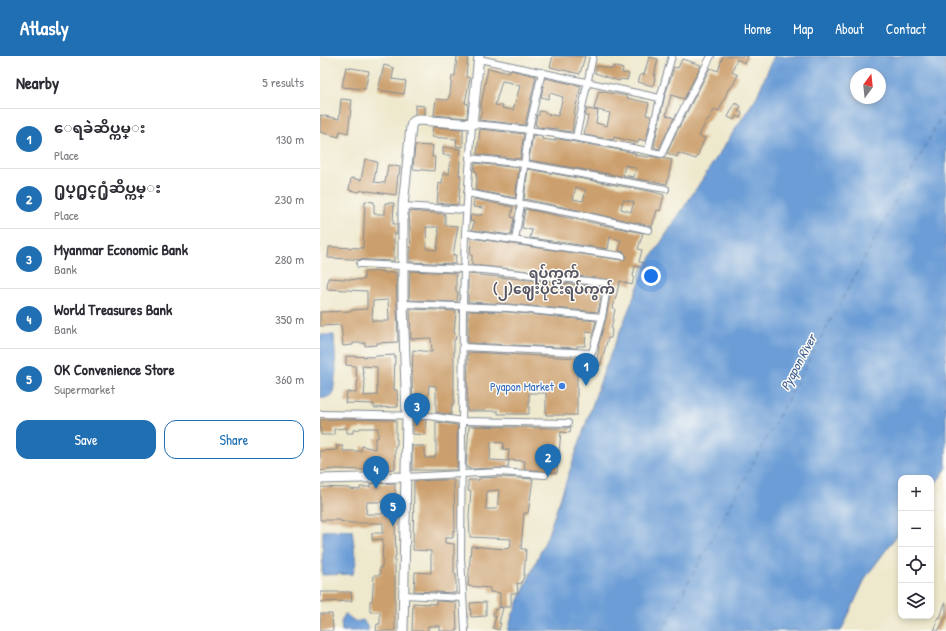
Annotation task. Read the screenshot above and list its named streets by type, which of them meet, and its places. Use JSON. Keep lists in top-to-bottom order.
{
  "districts": ["ရပ်ကွက် (၂)ဈေးပိုင်းရပ်ကွက်"],
  "water": ["Pyapon River"],
  "places": ["Pyapon Market"],
  "north": "top",
  "page": {
    "header": "Atlasly",
    "nav": [
      "Home",
      "Map",
      "About",
      "Contact"
    ],
    "heading": ["Nearby", "5 results"],
    "list": [
      {
        "mark": "1",
        "name": "ေရခဲဆိပ္ကမ္း",
        "note": "Place",
        "value": "130 m"
      },
      {
        "mark": "2",
        "name": "႐ုပ္႐ွင္႐ုံဆိပ္ကမ္း",
        "note": "Place",
        "value": "230 m"
      },
      {
        "mark": "3",
        "name": "Myanmar Economic Bank",
        "note": "Bank",
        "value": "280 m"
      },
      {
        "mark": "4",
        "name": "World Treasures Bank",
        "note": "Bank",
        "value": "350 m"
      },
      {
        "mark": "5",
        "name": "OK Convenience Store",
        "note": "Supermarket",
        "value": "360 m"
      }
    ],
    "pins": [
      "1",
      "3",
      "2",
      "4",
      "5"
    ],
    "buttons": ["Save", "Share"],
    "map_buttons": ["+", "−"]
  }
}
